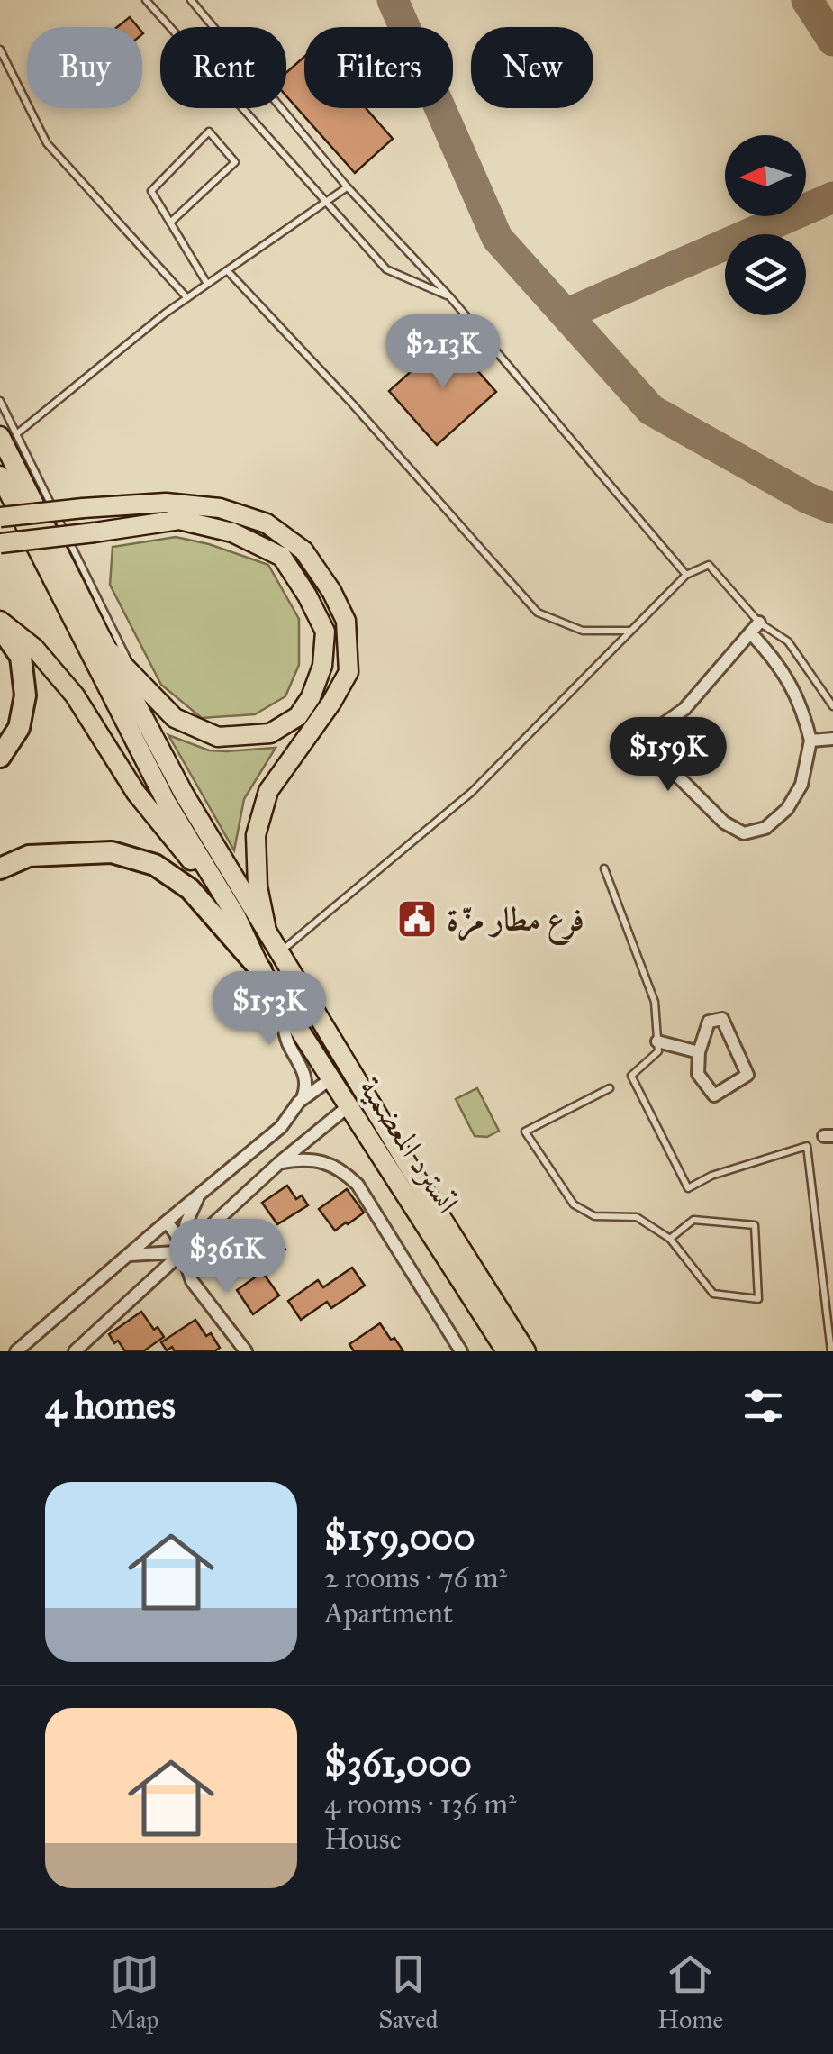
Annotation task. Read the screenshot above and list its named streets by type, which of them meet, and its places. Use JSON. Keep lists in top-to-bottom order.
{
  "streets": {
    "main road": ["اتسترد المعضمية"]
  },
  "places": {
    "public building": ["فرع مطار مزّة"]
  },
  "north": "left",
  "page": {
    "chip": [
      "Buy",
      "Rent",
      "Filters",
      "New"
    ],
    "price": [
      "$213K",
      "$159K",
      "$153K",
      "$361K"
    ],
    "heading": "4 homes",
    "list": [
      {
        "name": "$159,000",
        "note": "2 rooms · 76 m² · Apartment"
      },
      {
        "name": "$361,000",
        "note": "4 rooms · 136 m² · House"
      }
    ],
    "tabs": ["Map", "Saved", "Home"]
  }
}
